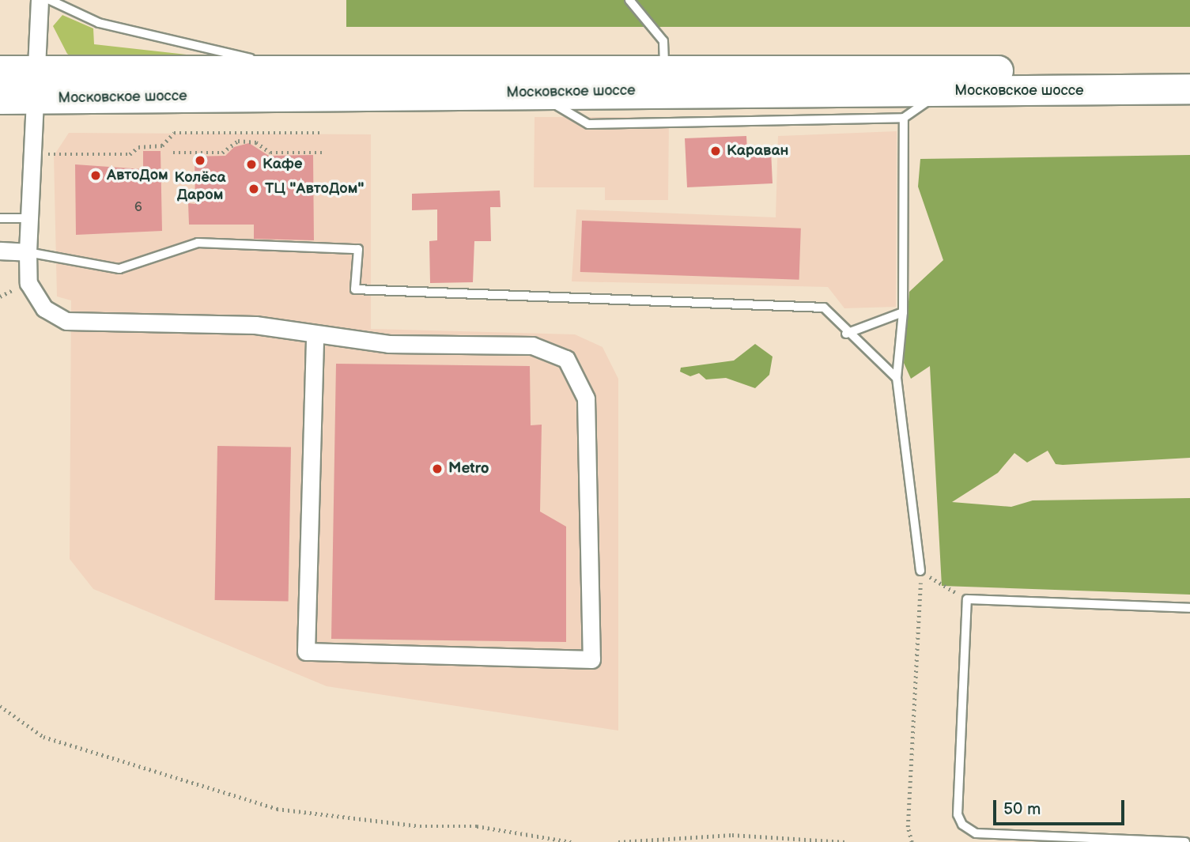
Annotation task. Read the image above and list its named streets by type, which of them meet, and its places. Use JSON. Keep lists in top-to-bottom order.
{
  "streets": {
    "highway": ["Московское шоссе"]
  },
  "places": [
    "Караван",
    "Колёса Даром",
    "Кафе",
    "АвтоДом",
    "ТЦ \"АвтоДом\"",
    "Metro"
  ],
  "house_numbers": ["6"],
  "scale_bar": "50 m"
}
